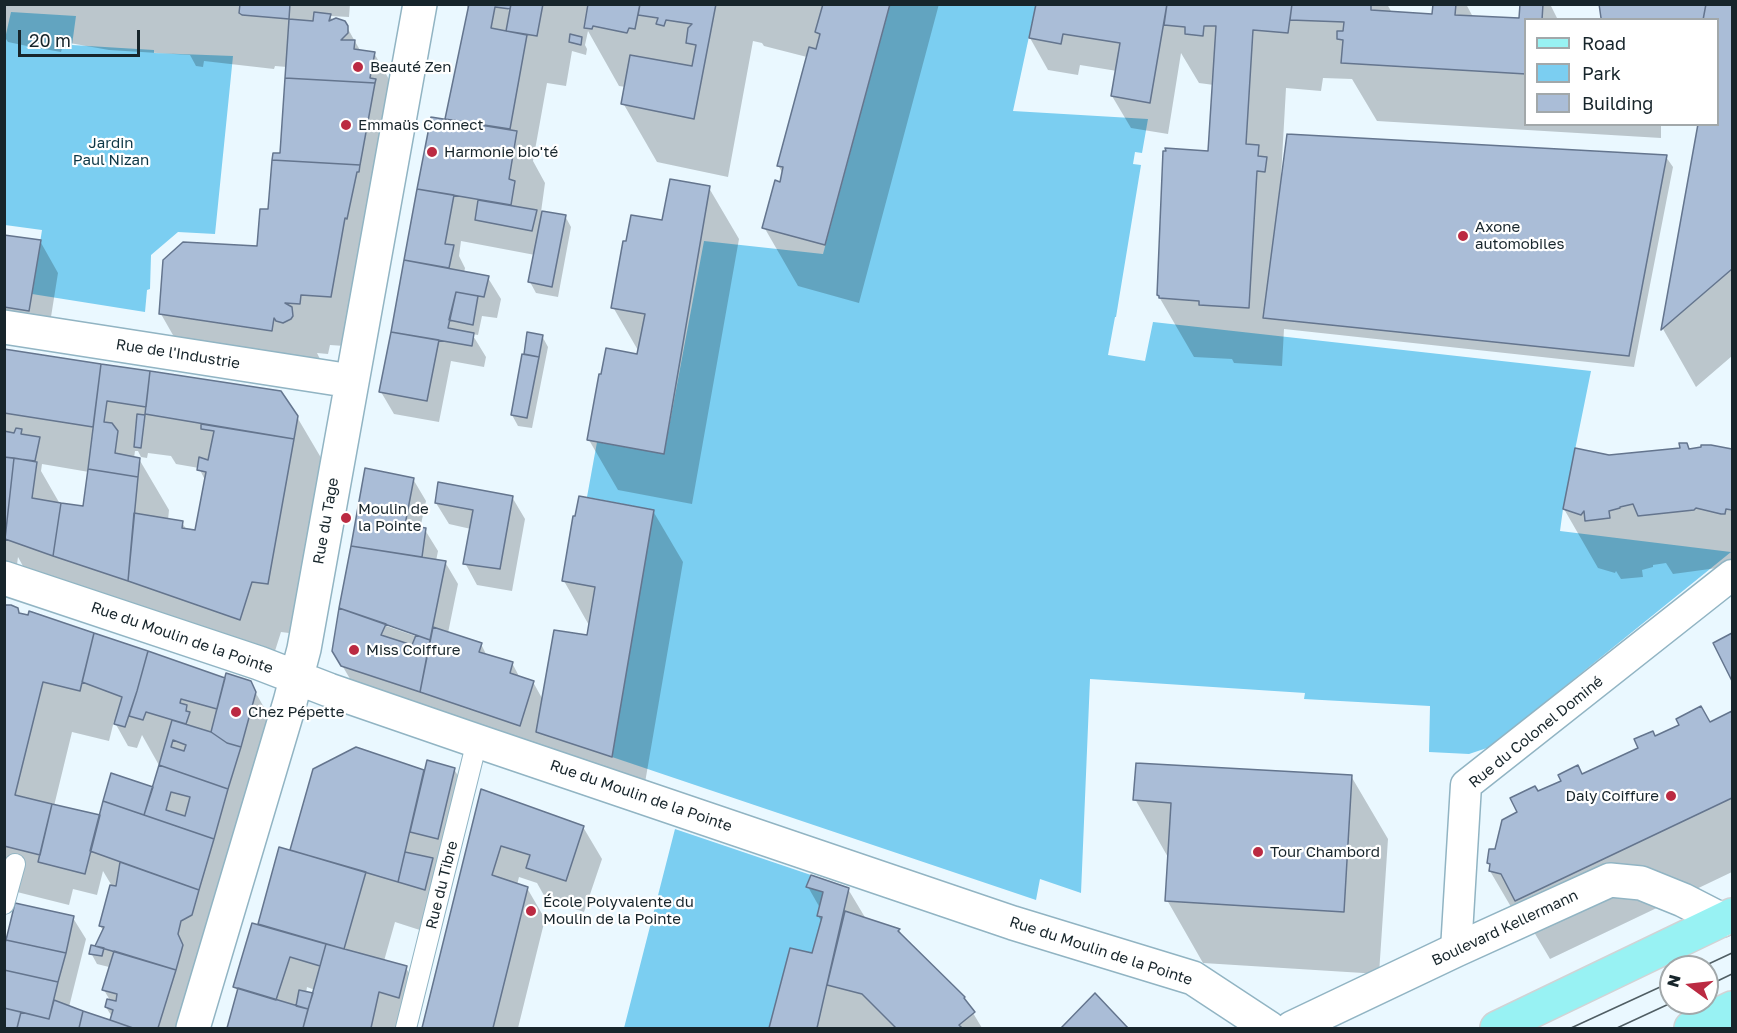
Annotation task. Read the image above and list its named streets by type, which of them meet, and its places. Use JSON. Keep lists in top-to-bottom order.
{
  "streets": {
    "main road": ["Boulevard Kellermann"],
    "street": [
      "Rue de l'Industrie",
      "Rue du Tage",
      "Rue du Moulin de la Pointe",
      "Rue du Colonel Dominé"
    ],
    "lane": ["Rue du Tibre"]
  },
  "crossings": [
    ["Rue de l'Industrie", "Rue du Tage"],
    ["Rue du Tage", "Rue du Moulin de la Pointe"],
    ["Rue du Moulin de la Pointe", "Rue du Tibre"],
    ["Rue du Colonel Dominé", "Boulevard Kellermann"]
  ],
  "parks": ["Jardin Paul Nizan"],
  "places": [
    "Beauté Zen",
    "Emmaüs Connect",
    "Harmonie bio'té",
    "Axone automobiles",
    "Moulin de la Pointe",
    "Miss Coiffure",
    "Chez Pépette",
    "Daly Coiffure",
    "Tour Chambord",
    "École Polyvalente du Moulin de la Pointe"
  ],
  "legend": ["Road", "Park", "Building"],
  "scale_bar": "20 m",
  "north": "left"
}
